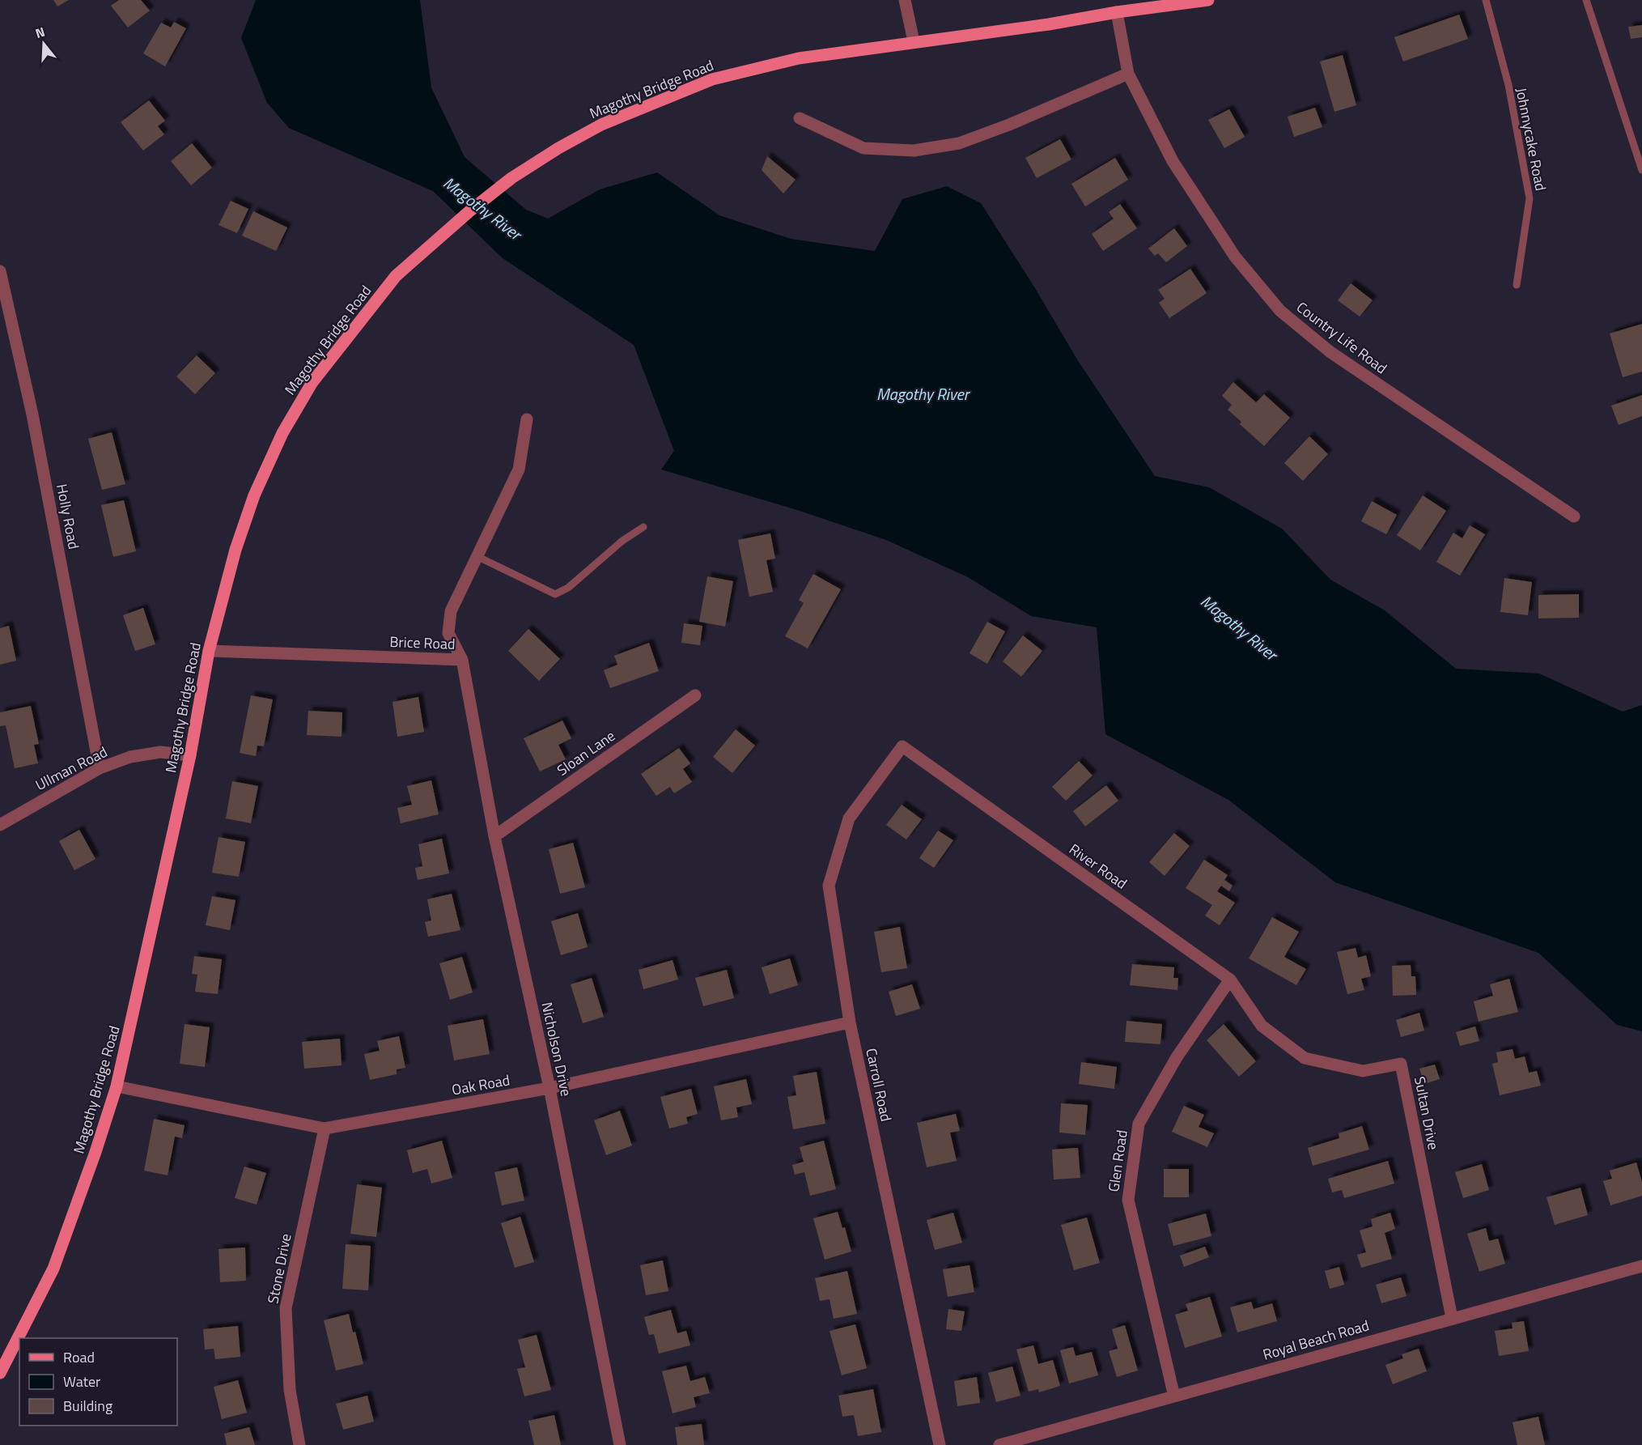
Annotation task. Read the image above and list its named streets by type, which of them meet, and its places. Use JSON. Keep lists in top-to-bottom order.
{
  "streets": {
    "main road": ["Magothy Bridge Road"],
    "street": [
      "Country Life Road",
      "Holly Road",
      "Brice Road",
      "Sloan Lane",
      "Ullman Road",
      "River Road",
      "Nicholson Drive",
      "Oak Road",
      "Carroll Road",
      "Sultan Drive",
      "Glen Road",
      "Stone Drive",
      "Royal Beach Road"
    ],
    "lane": ["Johnnycake Road"]
  },
  "crossings": [
    ["Magothy Bridge Road", "Country Life Road"],
    ["Magothy Bridge Road", "Brice Road"],
    ["Magothy Bridge Road", "Ullman Road"],
    ["Magothy Bridge Road", "Oak Road"],
    ["Holly Road", "Ullman Road"],
    ["Brice Road", "Nicholson Drive"],
    ["Sloan Lane", "Nicholson Drive"],
    ["River Road", "Carroll Road"],
    ["River Road", "Sultan Drive"],
    ["River Road", "Glen Road"],
    ["Nicholson Drive", "Oak Road"],
    ["Oak Road", "Carroll Road"],
    ["Oak Road", "Stone Drive"],
    ["Sultan Drive", "Royal Beach Road"],
    ["Glen Road", "Royal Beach Road"]
  ],
  "water": ["Magothy River"],
  "legend": ["Road", "Water", "Building"],
  "north": "top"
}
